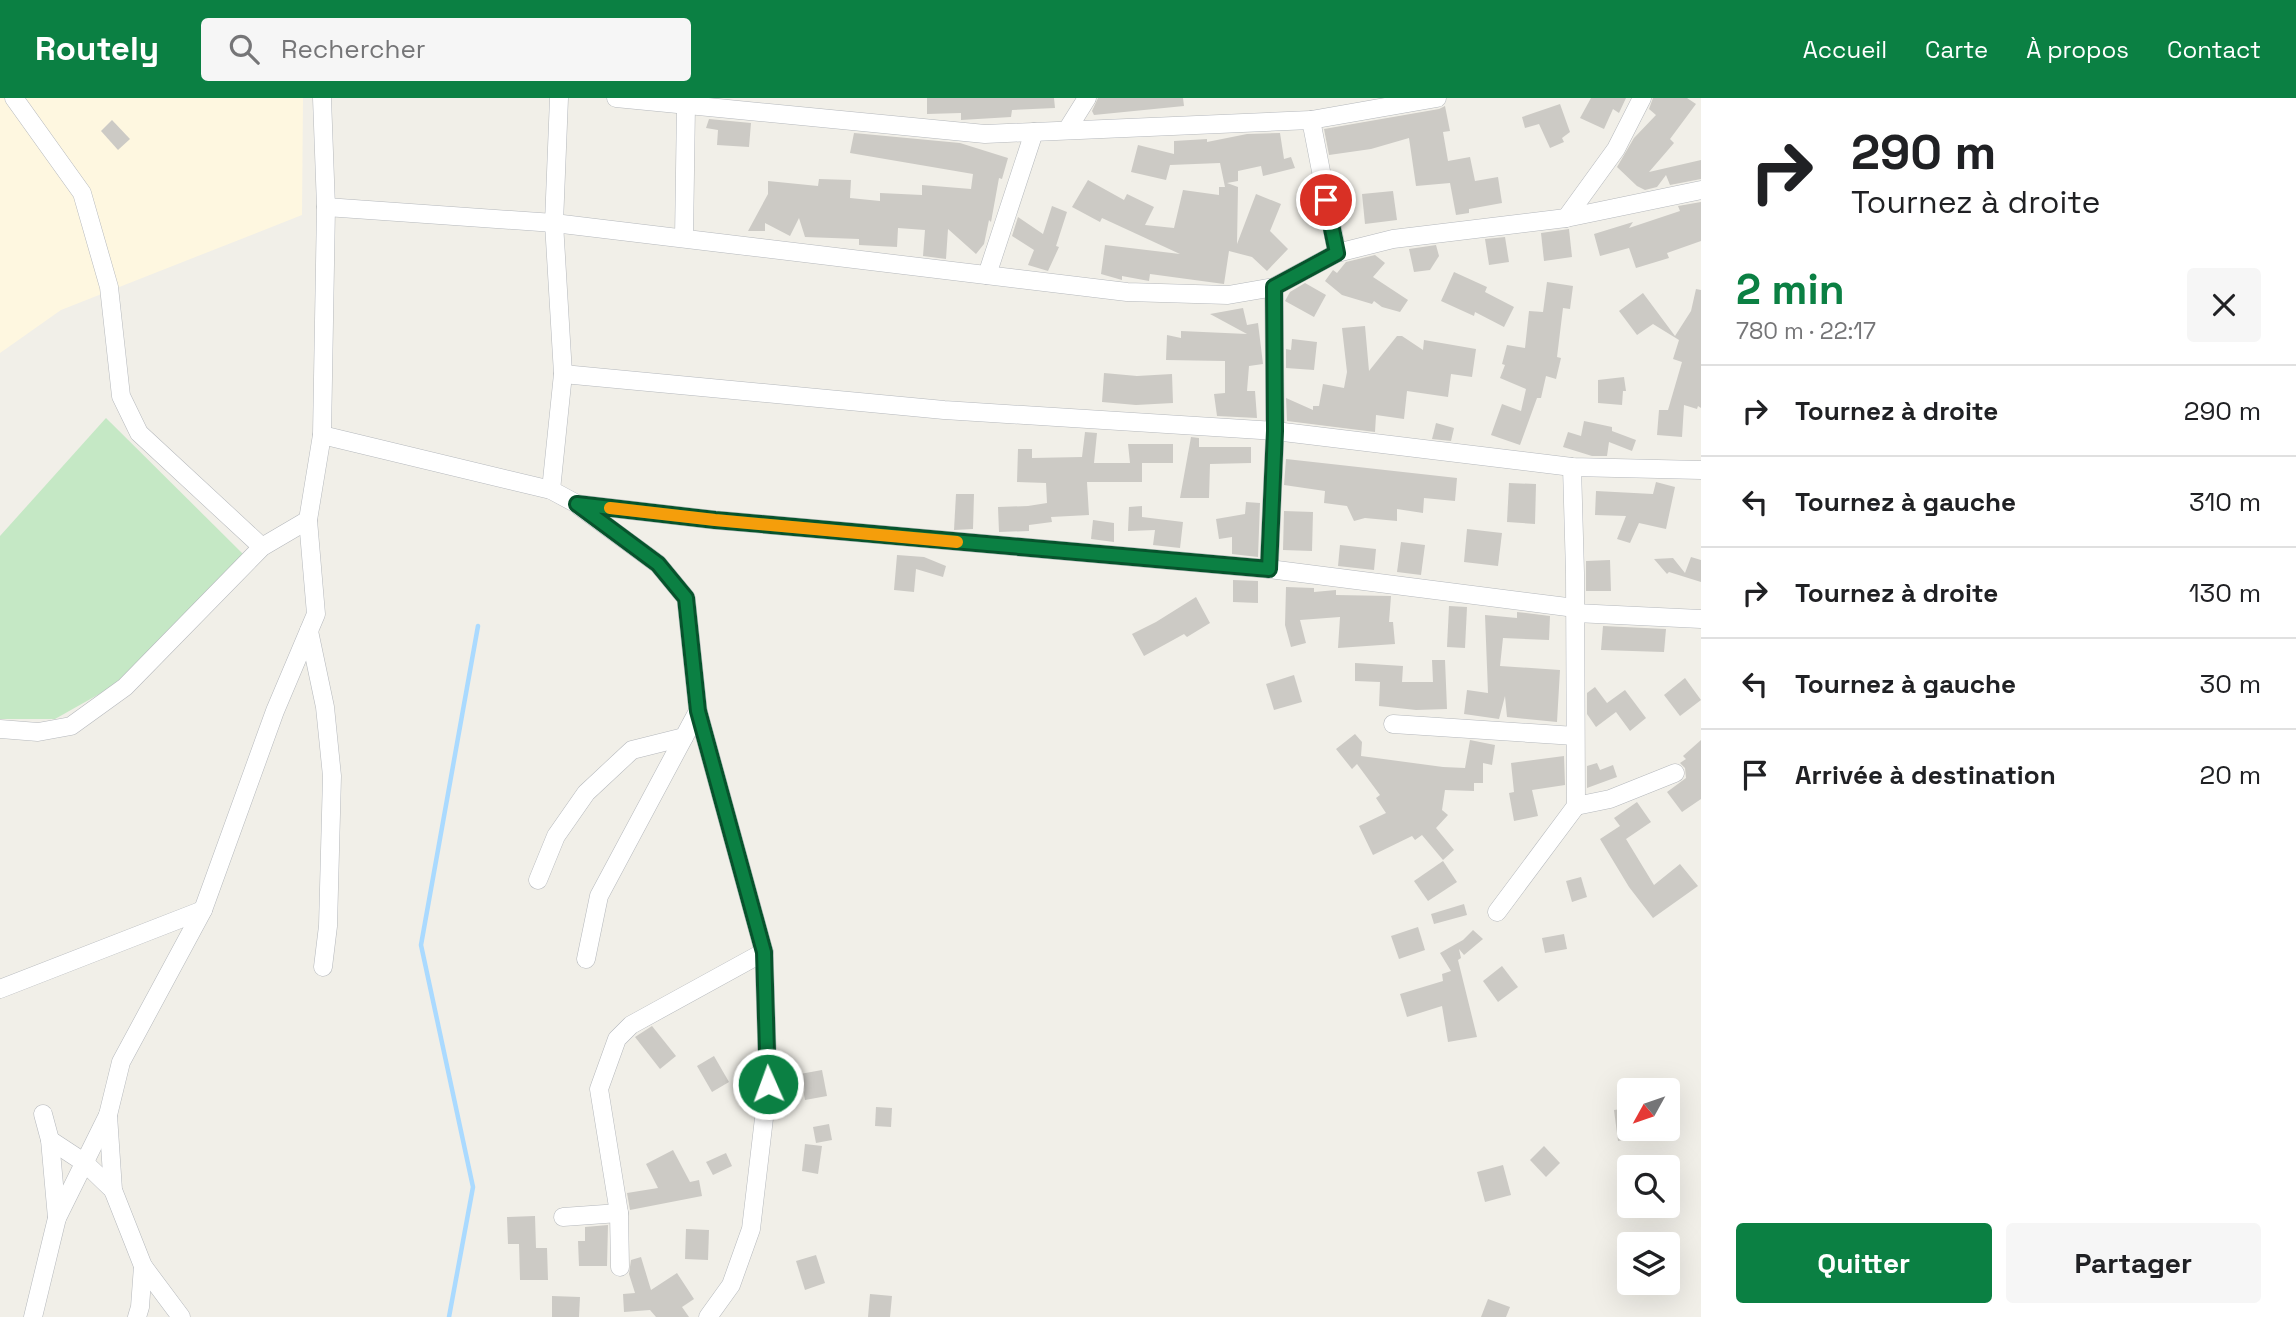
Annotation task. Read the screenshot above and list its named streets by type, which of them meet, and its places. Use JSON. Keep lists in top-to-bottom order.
{
  "north": "bottom left",
  "page": {
    "header": "Routely",
    "search": "Rechercher",
    "nav": [
      "Accueil",
      "Carte",
      "À propos",
      "Contact"
    ],
    "turn": ["290 m", "Tournez à droite"],
    "heading": ["2 min", "780 m · 22:17"],
    "list": [
      {
        "name": "Tournez à droite",
        "value": "290 m"
      },
      {
        "name": "Tournez à gauche",
        "value": "310 m"
      },
      {
        "name": "Tournez à droite",
        "value": "130 m"
      },
      {
        "name": "Tournez à gauche",
        "value": "30 m"
      },
      {
        "name": "Arrivée à destination",
        "value": "20 m"
      }
    ],
    "buttons": ["Quitter", "Partager"]
  }
}
